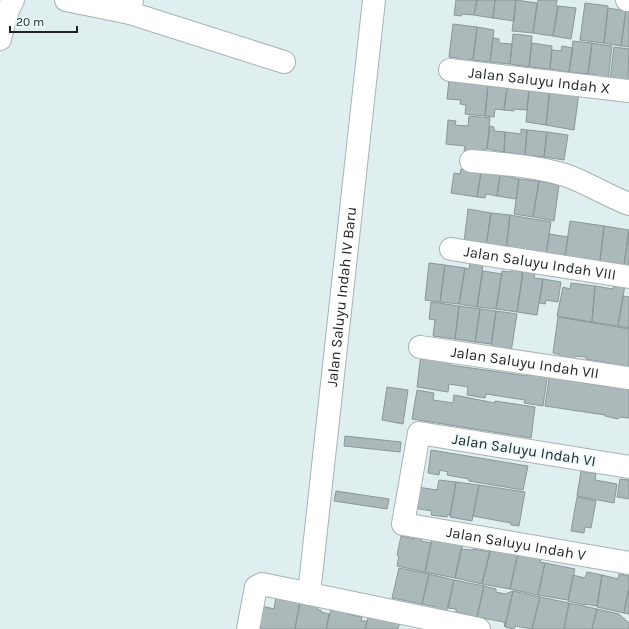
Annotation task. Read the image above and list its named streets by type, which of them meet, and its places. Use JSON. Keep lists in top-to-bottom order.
{
  "streets": {
    "street": [
      "Jalan Saluyu Indah X",
      "Jalan Saluyu Indah VIII",
      "Jalan Saluyu Indah IV Baru",
      "Jalan Saluyu Indah VII",
      "Jalan Saluyu Indah VI",
      "Jalan Saluyu Indah V"
    ]
  },
  "crossings": [
    ["Jalan Saluyu Indah VI", "Jalan Saluyu Indah V"]
  ],
  "scale_bar": "20 m"
}
